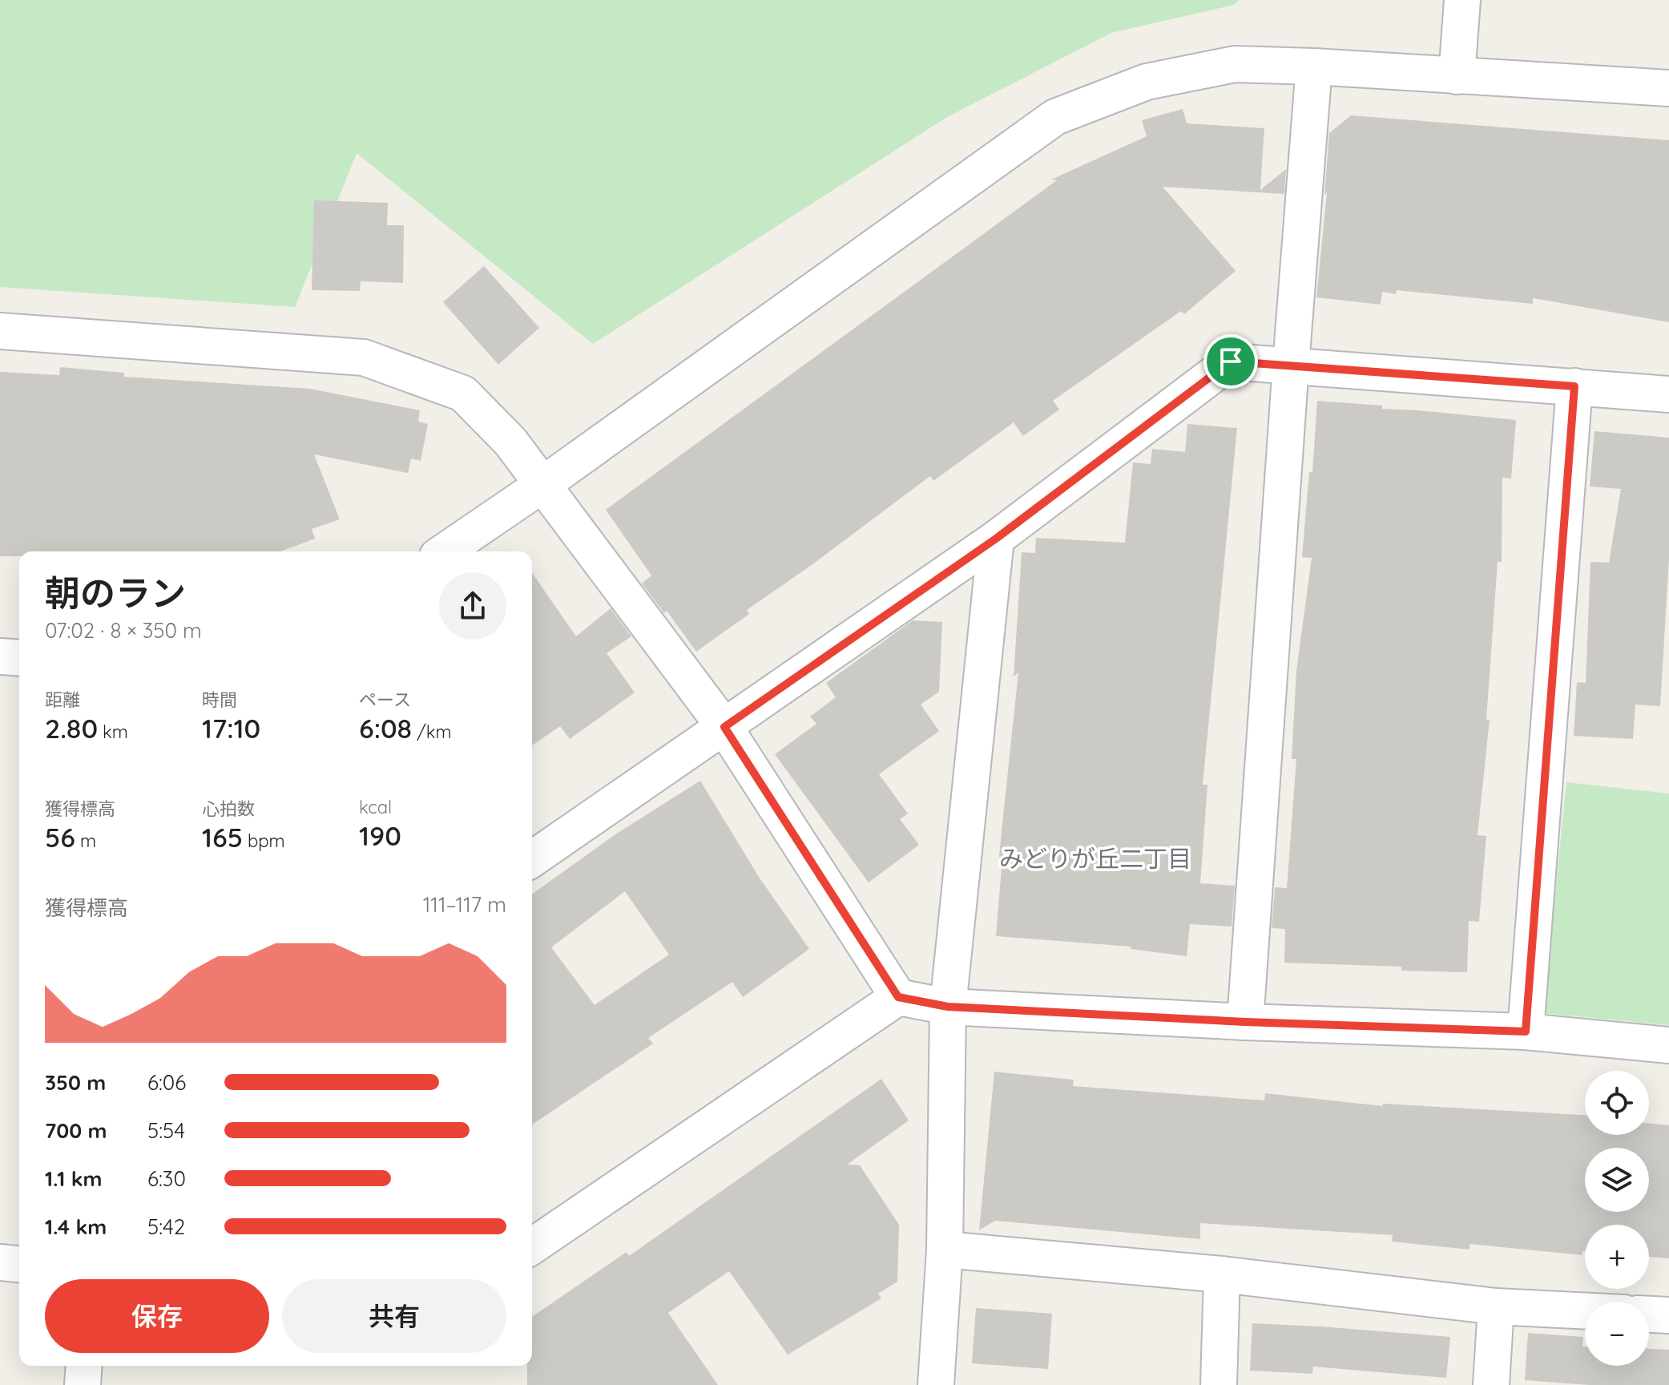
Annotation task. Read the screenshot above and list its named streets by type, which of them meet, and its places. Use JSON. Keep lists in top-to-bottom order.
{
  "districts": ["みどりが丘二丁目"],
  "page": {
    "heading": ["朝のラン", "07:02 · 8 × 350 m"],
    "stats": [
      ["距離", "2.80 km"],
      ["時間", "17:10"],
      ["ペース", "6:08 /km"],
      ["獲得標高", "56 m"],
      ["心拍数", "165 bpm"],
      ["kcal", "190"]
    ],
    "chart": ["獲得標高", "111–117 m"],
    "list": [
      {
        "name": "350 m",
        "note": "6:06"
      },
      {
        "name": "700 m",
        "note": "5:54"
      },
      {
        "name": "1.1 km",
        "note": "6:30"
      },
      {
        "name": "1.4 km",
        "note": "5:42"
      }
    ],
    "map_buttons": ["+", "−"],
    "buttons": ["保存", "共有"]
  }
}
